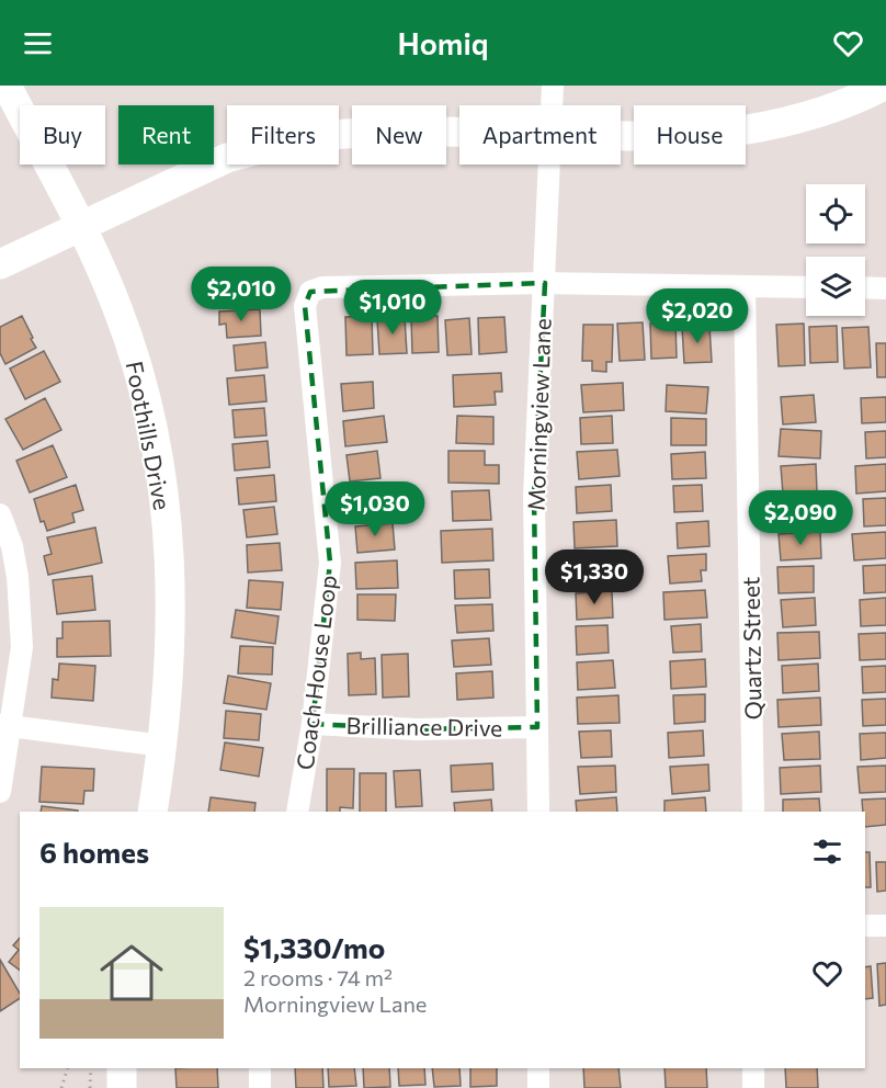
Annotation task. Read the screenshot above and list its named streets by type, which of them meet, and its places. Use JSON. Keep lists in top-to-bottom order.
{
  "streets": {
    "street": [
      "Morningview Lane",
      "Foothills Drive",
      "Quartz Street",
      "Coach House Loop",
      "Brilliance Drive"
    ]
  },
  "crossings": [
    ["Morningview Lane", "Coach House Loop"],
    ["Morningview Lane", "Brilliance Drive"],
    ["Quartz Street", "Coach House Loop"],
    ["Coach House Loop", "Brilliance Drive"]
  ],
  "page": {
    "header": "Homiq",
    "chip": [
      "Buy",
      "Rent",
      "Filters",
      "New",
      "Apartment",
      "House"
    ],
    "price": [
      "$2,010",
      "$1,010",
      "$2,020",
      "$1,030",
      "$2,090",
      "$1,330"
    ],
    "heading": "6 homes",
    "list": [
      {
        "name": "$1,330/mo",
        "note": "2 rooms · 74 m² · Morningview Lane"
      }
    ]
  }
}
